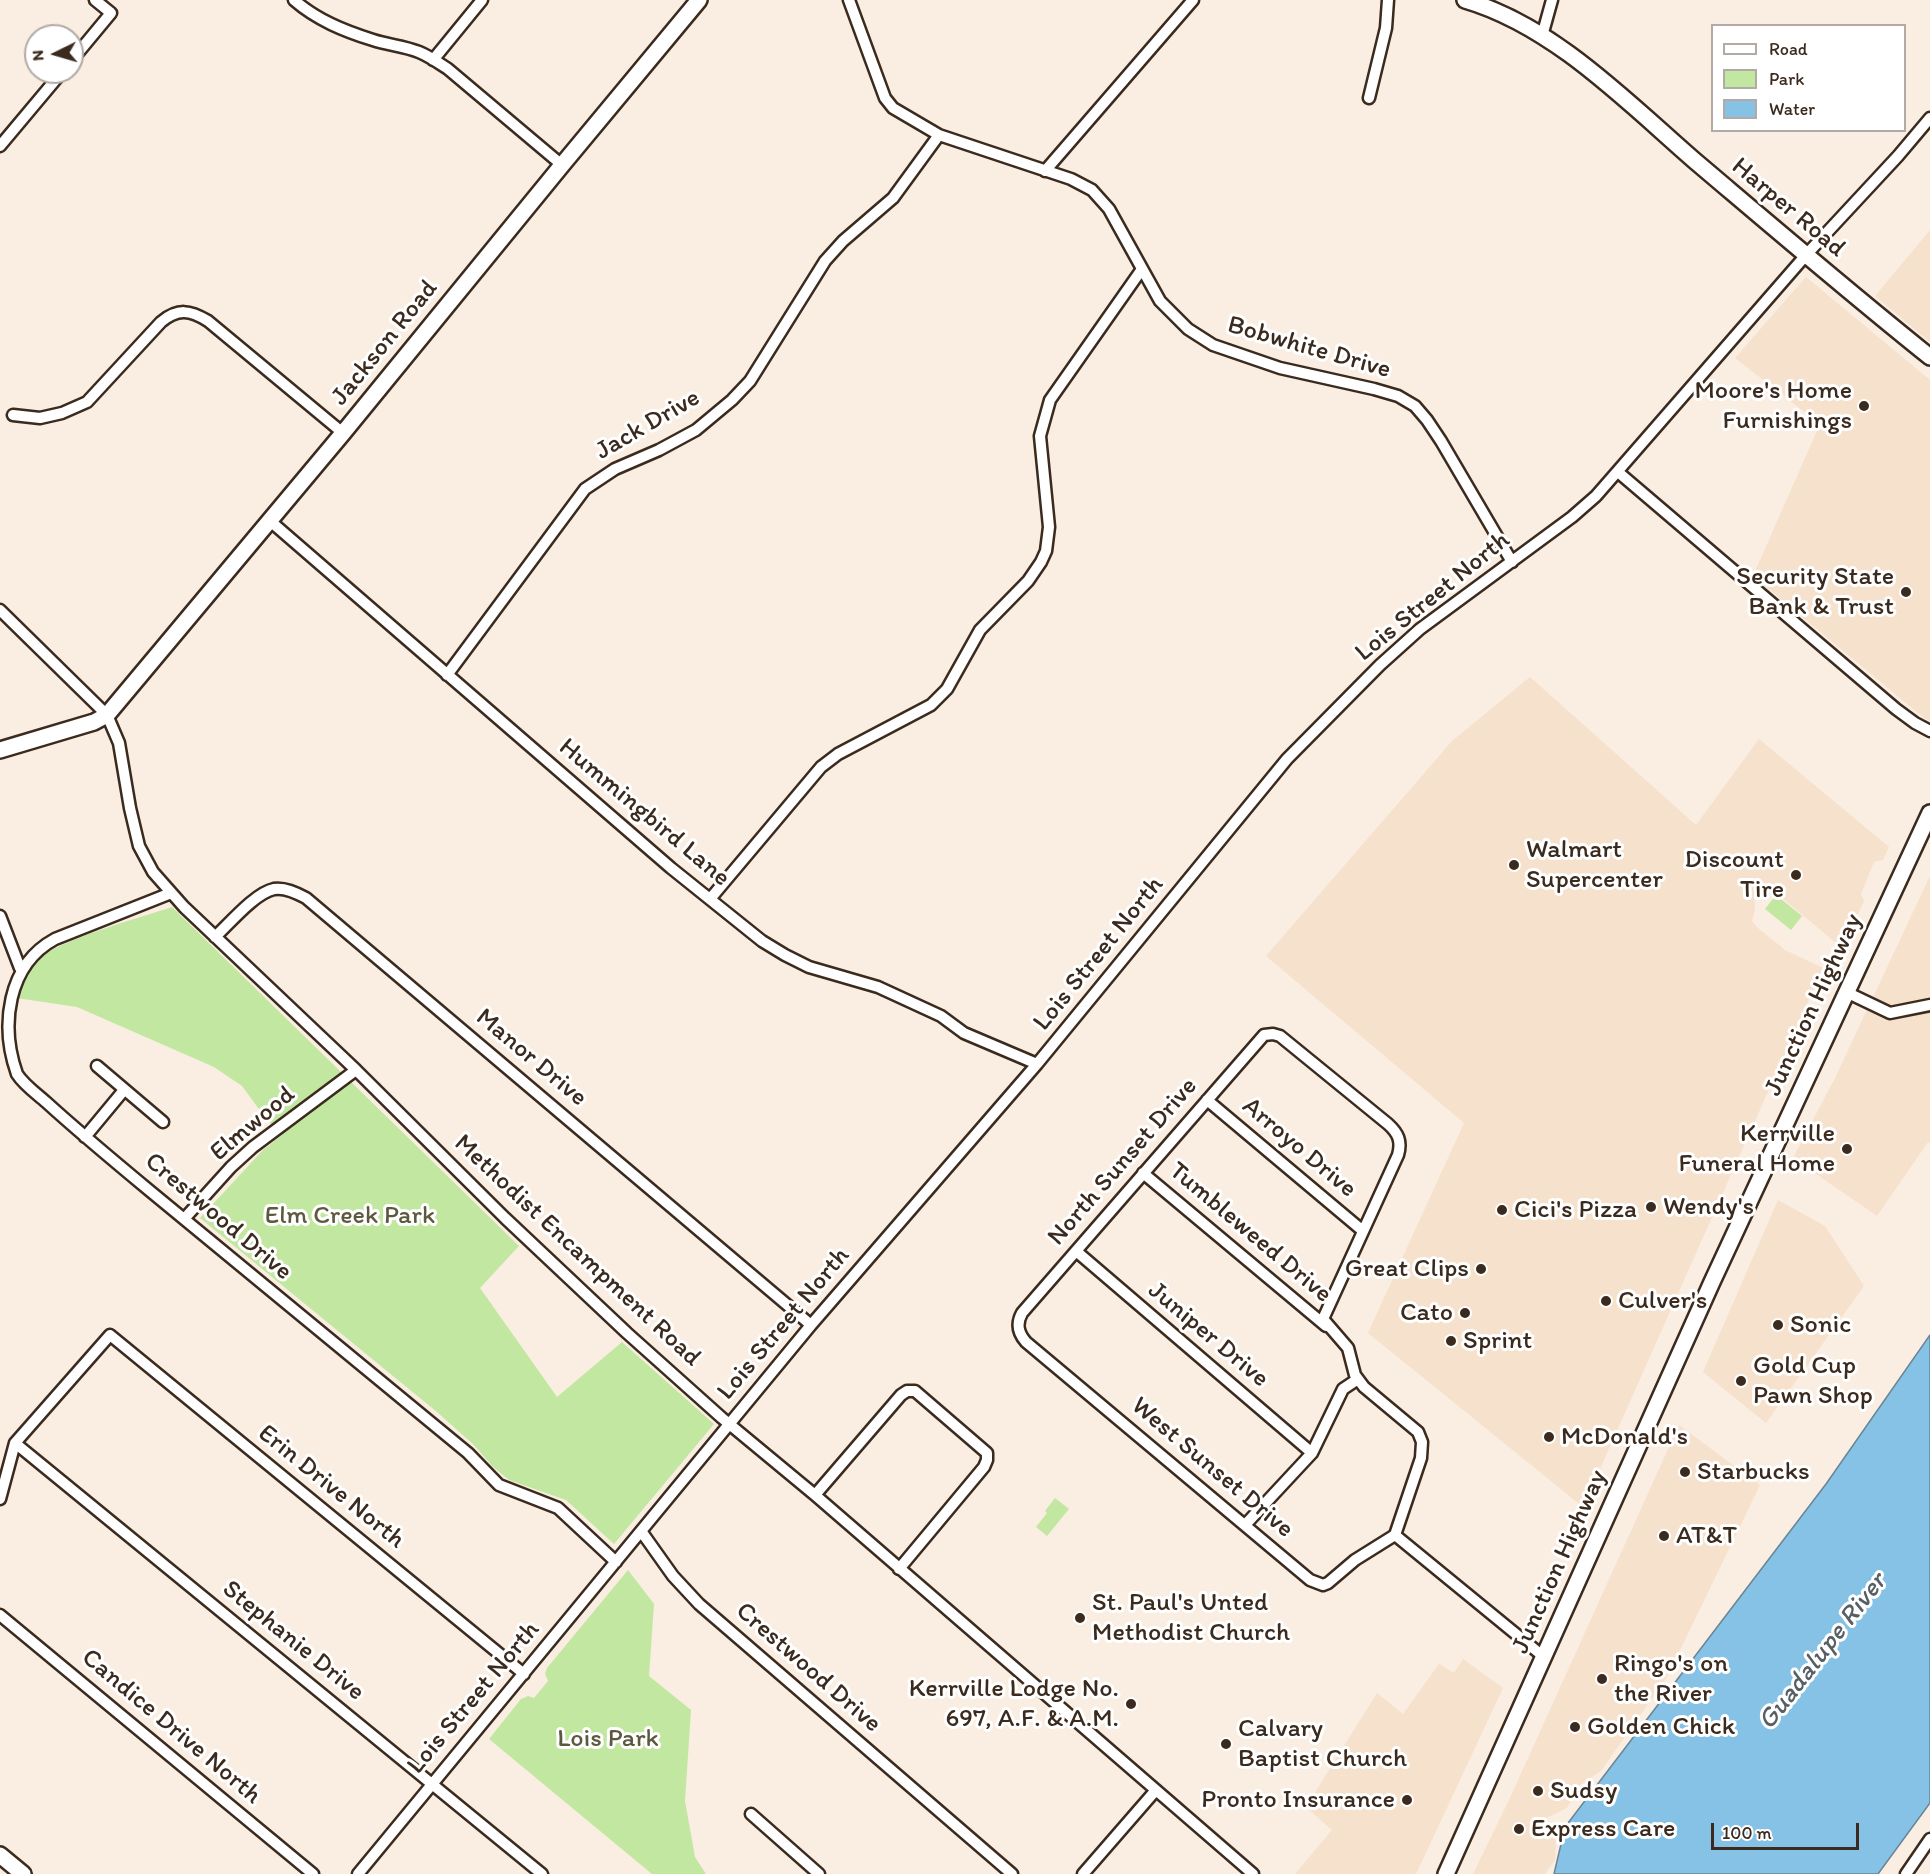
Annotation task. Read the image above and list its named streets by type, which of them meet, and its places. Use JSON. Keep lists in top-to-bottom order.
{
  "streets": {
    "main road": ["Harper Road", "Jackson Road", "Junction Highway"],
    "street": [
      "Bobwhite Drive",
      "Jack Drive",
      "Lois Street North",
      "Hummingbird Lane",
      "Manor Drive",
      "Elmwood",
      "Arroyo Drive",
      "North Sunset Drive",
      "Crestwood Drive",
      "Tumbleweed Drive",
      "Methodist Encampment Road",
      "Juniper Drive",
      "West Sunset Drive",
      "Erin Drive North",
      "Stephanie Drive",
      "Candice Drive North"
    ]
  },
  "crossings": [
    ["Harper Road", "Lois Street North"],
    ["Jackson Road", "Hummingbird Lane"],
    ["Jackson Road", "Methodist Encampment Road"],
    ["Bobwhite Drive", "Jack Drive"],
    ["Bobwhite Drive", "Lois Street North"],
    ["Jack Drive", "Hummingbird Lane"],
    ["Lois Street North", "Hummingbird Lane"],
    ["Lois Street North", "Manor Drive"],
    ["Lois Street North", "Crestwood Drive"],
    ["Lois Street North", "Methodist Encampment Road"],
    ["Lois Street North", "Erin Drive North"],
    ["Lois Street North", "Stephanie Drive"],
    ["Manor Drive", "Methodist Encampment Road"],
    ["Elmwood", "Crestwood Drive"],
    ["Elmwood", "Methodist Encampment Road"],
    ["Arroyo Drive", "North Sunset Drive"],
    ["North Sunset Drive", "Tumbleweed Drive"],
    ["North Sunset Drive", "Juniper Drive"],
    ["North Sunset Drive", "West Sunset Drive"],
    ["Crestwood Drive", "Methodist Encampment Road"],
    ["Erin Drive North", "Stephanie Drive"]
  ],
  "water": ["Guadalupe River"],
  "parks": ["Elm Creek Park", "Lois Park"],
  "places": [
    "Moore's Home Furnishings",
    "Security State Bank & Trust",
    "Walmart Supercenter",
    "Discount Tire",
    "Kerrville Funeral Home",
    "Wendy's",
    "Cici's Pizza",
    "Great Clips",
    "Culver's",
    "Cato",
    "Sonic",
    "Sprint",
    "Gold Cup Pawn Shop",
    "McDonald's",
    "Starbucks",
    "AT&T",
    "St. Paul's Unted Methodist Church",
    "Ringo's on the River",
    "Kerrville Lodge No. 697, A.F. & A.M.",
    "Golden Chick",
    "Calvary Baptist Church",
    "Sudsy",
    "Pronto Insurance",
    "Express Care"
  ],
  "legend": ["Road", "Park", "Water"],
  "scale_bar": "100 m",
  "north": "left"
}
